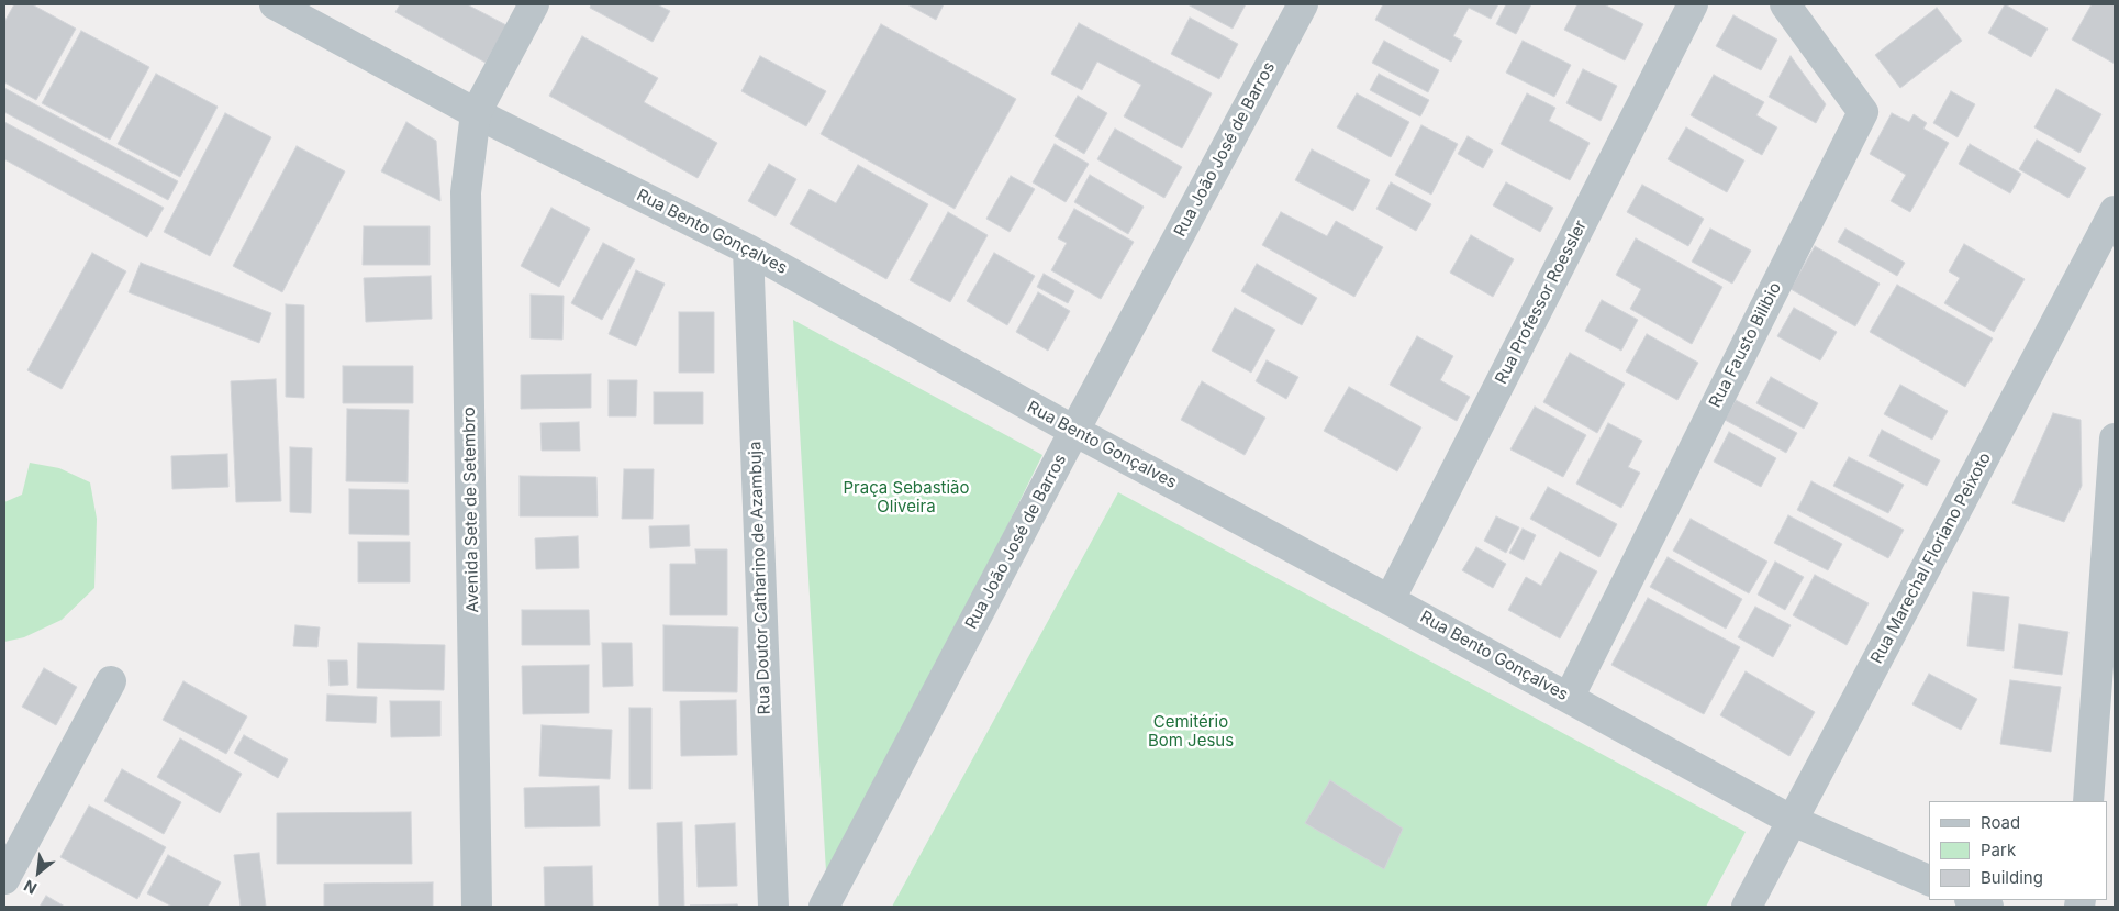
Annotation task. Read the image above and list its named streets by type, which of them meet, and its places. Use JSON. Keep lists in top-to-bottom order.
{
  "streets": {
    "street": [
      "Rua João José de Barros",
      "Rua Bento Gonçalves",
      "Rua Professor Roessler",
      "Rua Fausto Bilibio",
      "Avenida Sete de Setembro",
      "Rua Marechal Floriano Peixoto",
      "Rua Doutor Catharino de Azambuja"
    ]
  },
  "crossings": [
    ["Rua João José de Barros", "Rua Bento Gonçalves"],
    ["Rua Bento Gonçalves", "Rua Professor Roessler"],
    ["Rua Bento Gonçalves", "Rua Fausto Bilibio"],
    ["Rua Bento Gonçalves", "Avenida Sete de Setembro"],
    ["Rua Bento Gonçalves", "Rua Marechal Floriano Peixoto"],
    ["Rua Bento Gonçalves", "Rua Doutor Catharino de Azambuja"]
  ],
  "parks": ["Praça Sebastião Oliveira", "Cemitério Bom Jesus"],
  "legend": ["Road", "Park", "Building"],
  "north": "bottom left"
}
